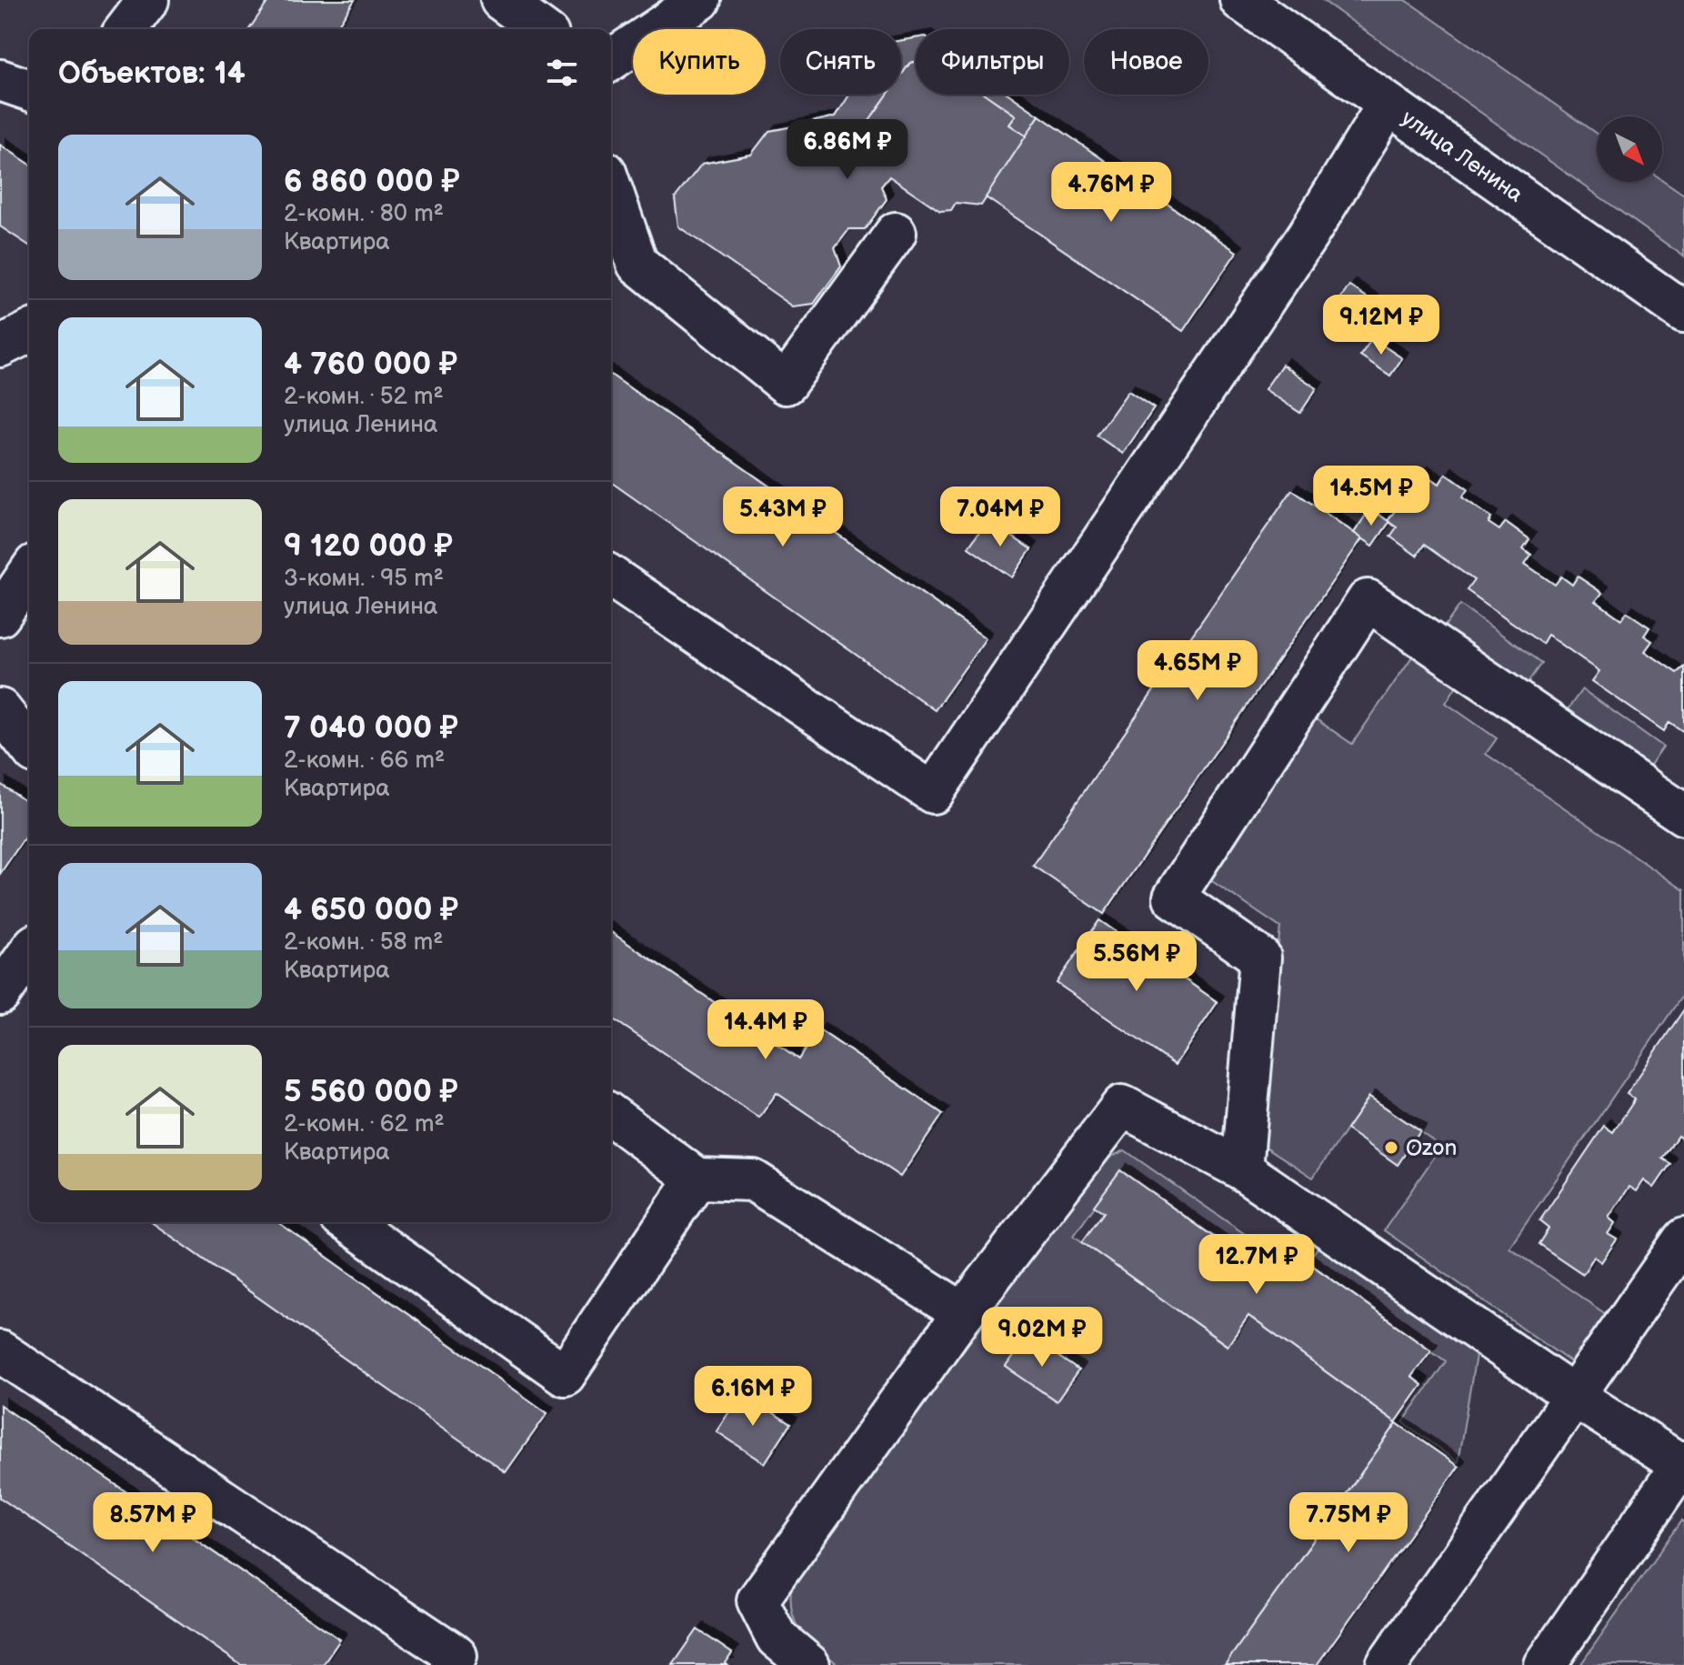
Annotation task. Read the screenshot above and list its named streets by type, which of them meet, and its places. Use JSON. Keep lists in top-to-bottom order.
{
  "streets": {
    "main road": ["улица Ленина"]
  },
  "places": ["Ozon"],
  "north": "bottom right",
  "page": {
    "chip": [
      "Купить",
      "Снять",
      "Фильтры",
      "Новое"
    ],
    "heading": "Объектов: 14",
    "list": [
      {
        "name": "6 860 000 ₽",
        "note": "2-комн. · 80 m² · Квартира"
      },
      {
        "name": "4 760 000 ₽",
        "note": "2-комн. · 52 m² · улица Ленина"
      },
      {
        "name": "9 120 000 ₽",
        "note": "3-комн. · 95 m² · улица Ленина"
      },
      {
        "name": "7 040 000 ₽",
        "note": "2-комн. · 66 m² · Квартира"
      },
      {
        "name": "4 650 000 ₽",
        "note": "2-комн. · 58 m² · Квартира"
      },
      {
        "name": "5 560 000 ₽",
        "note": "2-комн. · 62 m² · Квартира"
      }
    ],
    "price": [
      "6.86M ₽",
      "4.76M ₽",
      "9.12M ₽",
      "14.5M ₽",
      "5.43M ₽",
      "7.04M ₽",
      "4.65M ₽",
      "5.56M ₽",
      "14.4M ₽",
      "12.7M ₽",
      "9.02M ₽",
      "6.16M ₽",
      "8.57M ₽",
      "7.75M ₽"
    ]
  }
}
